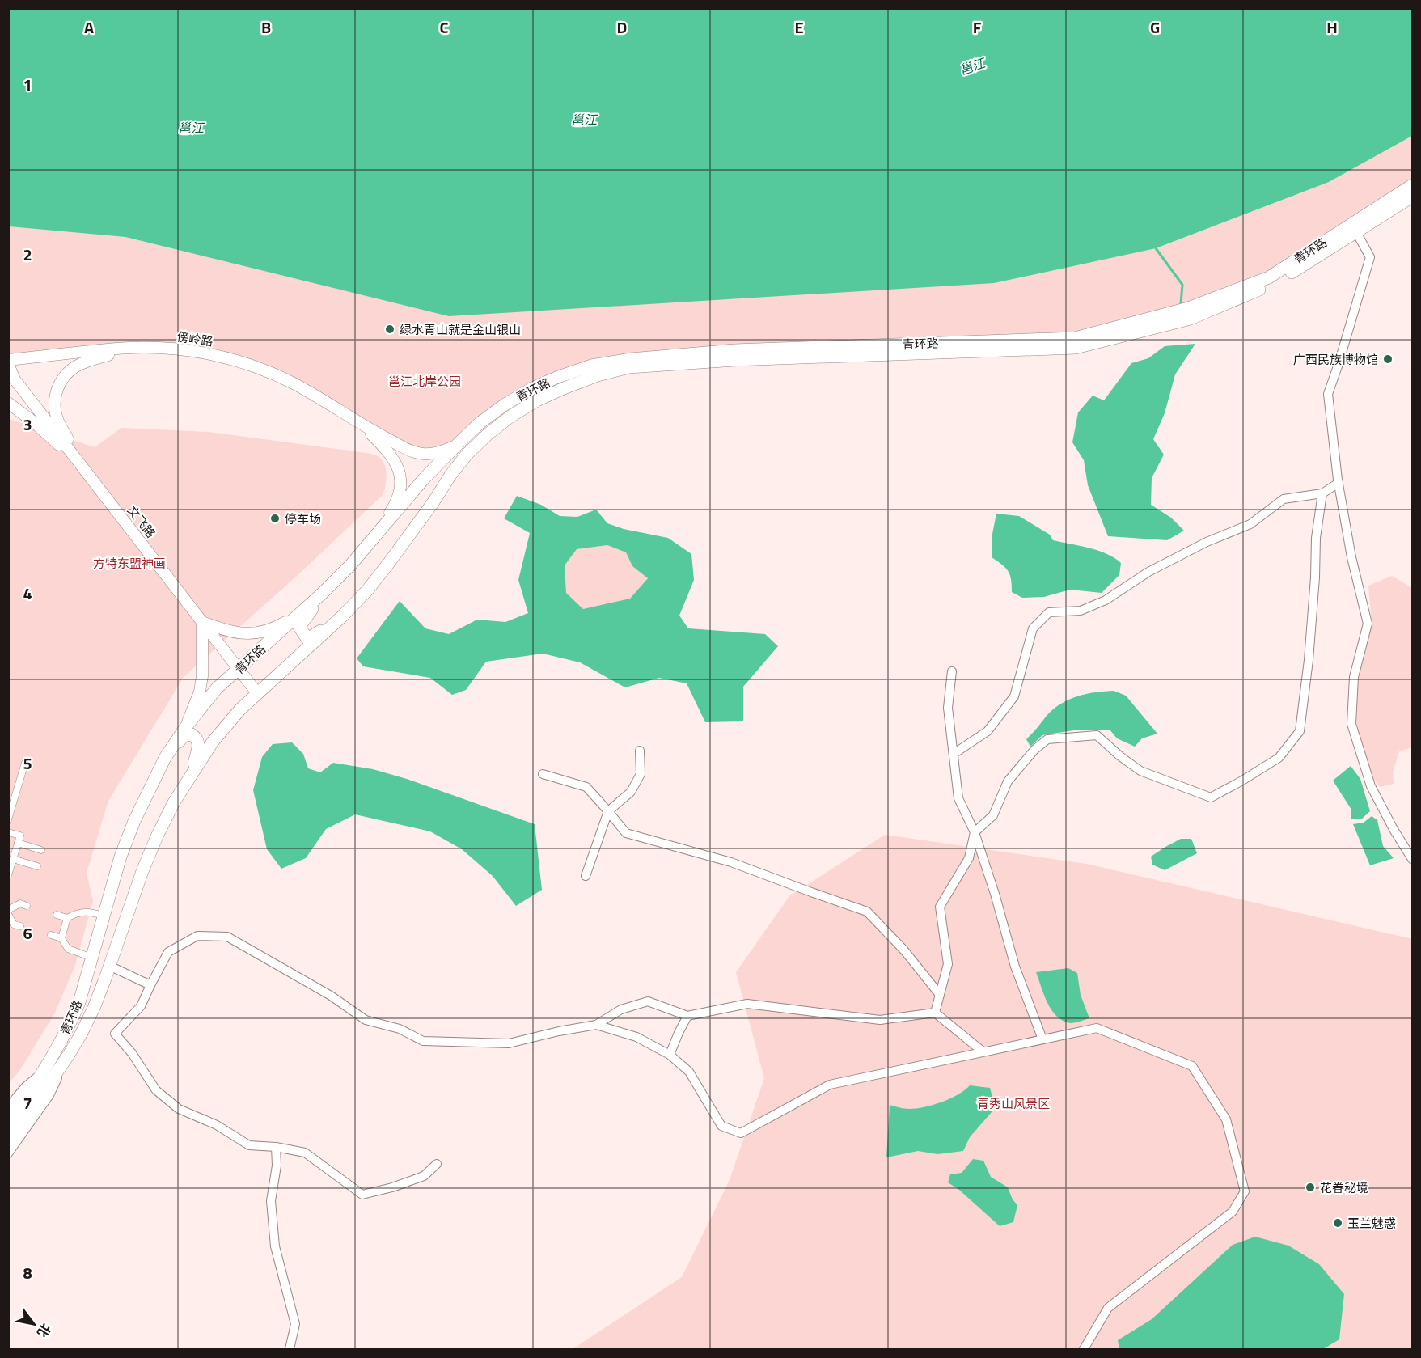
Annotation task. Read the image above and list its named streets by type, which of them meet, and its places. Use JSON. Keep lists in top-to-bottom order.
{
  "streets": {
    "main road": ["青环路"],
    "street": ["傍岭路", "文飞路"]
  },
  "crossings": [
    ["青环路", "文飞路"]
  ],
  "water": ["邕江"],
  "parks": ["邕江北岸公园", "方特东盟神画", "青秀山风景区"],
  "places": [
    "绿水青山就是金山银山",
    "广西民族博物馆",
    "停车场",
    "花眷秘境",
    "玉兰魅惑"
  ],
  "north": "bottom right",
  "grid": {
    "columns": [
      "A",
      "B",
      "C",
      "D",
      "E",
      "F",
      "G",
      "H"
    ],
    "rows": [
      "1",
      "2",
      "3",
      "4",
      "5",
      "6",
      "7",
      "8"
    ]
  }
}
